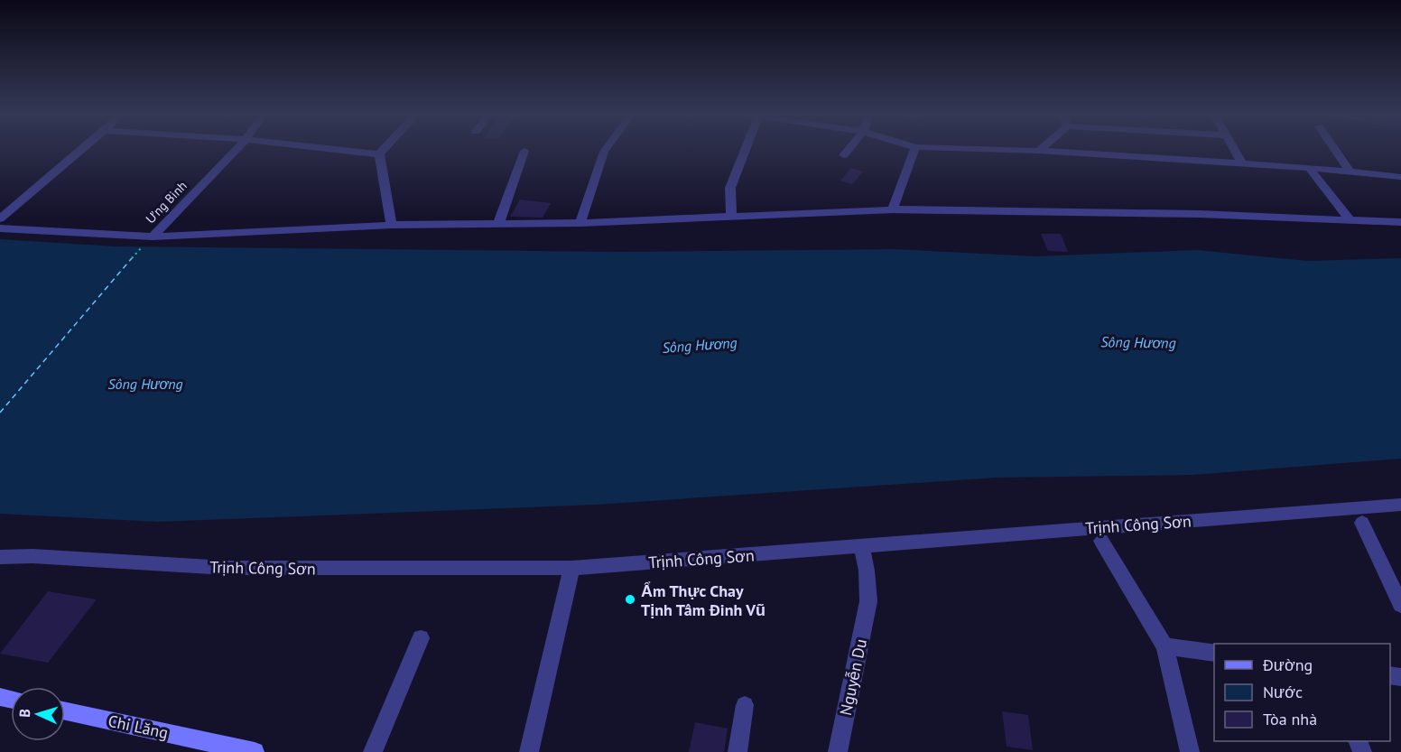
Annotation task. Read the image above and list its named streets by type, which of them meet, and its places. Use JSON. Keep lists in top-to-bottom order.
{
  "streets": {
    "street": [
      "Ưng Bình",
      "Trịnh Công Sơn",
      "Nguyễn Du",
      "Chi Lăng"
    ]
  },
  "crossings": [
    ["Trịnh Công Sơn", "Nguyễn Du"]
  ],
  "water": ["Sông Hương"],
  "places": ["Ẩm Thực Chay Tịnh Tâm Đinh Vũ"],
  "legend": ["Đường", "Nước", "Tòa nhà"],
  "north": "left"
}
